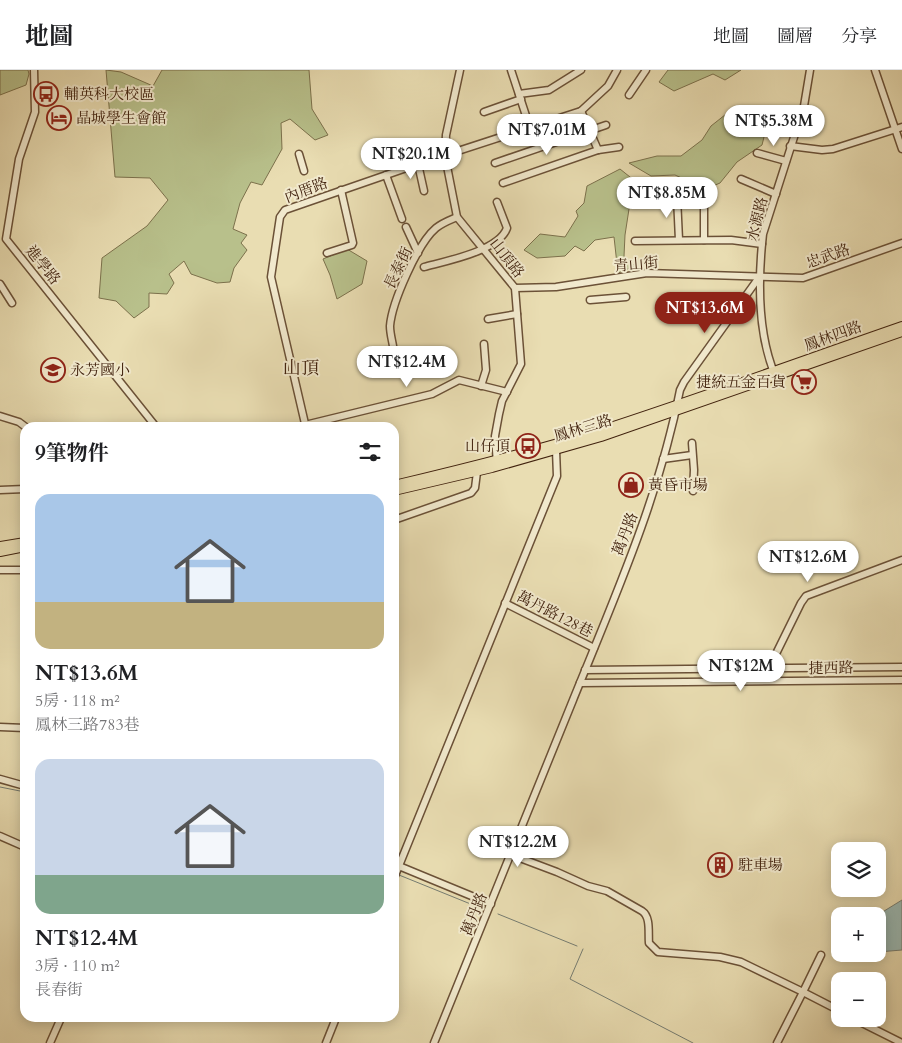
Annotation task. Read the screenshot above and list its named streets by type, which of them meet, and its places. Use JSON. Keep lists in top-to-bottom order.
{
  "streets": {
    "main road": ["鳳林四路", "鳳林三路"],
    "street": [
      "內厝路",
      "水源路",
      "忠武路",
      "山頂路",
      "青山街",
      "進學路",
      "長泰街",
      "萬丹路",
      "萬丹路128巷",
      "捷西路"
    ]
  },
  "crossings": [
    ["內厝路", "山頂路"],
    ["水源路", "忠武路"],
    ["水源路", "青山街"],
    ["水源路", "鳳林四路"],
    ["水源路", "鳳林三路"],
    ["水源路", "萬丹路"],
    ["忠武路", "青山街"],
    ["忠武路", "萬丹路"],
    ["山頂路", "青山街"],
    ["山頂路", "長泰街"],
    ["山頂路", "鳳林三路"],
    ["青山街", "萬丹路"],
    ["鳳林四路", "鳳林三路"],
    ["鳳林三路", "萬丹路"],
    ["萬丹路", "萬丹路128巷"],
    ["萬丹路", "捷西路"]
  ],
  "districts": ["山頂"],
  "places": {
    "bus stop": ["輔英科大校區", "山仔頂"],
    "hotel": ["晶城學生會館"],
    "school or university": ["永芳國小"],
    "supermarket": ["捷統五金百貨"],
    "shop": ["黃昏市場"],
    "building": ["駐車場"]
  },
  "page": {
    "header": "地圖",
    "nav": ["地圖", "圖層", "分享"],
    "price": [
      "NT$5.38M",
      "NT$7.01M",
      "NT$20.1M",
      "NT$8.85M",
      "NT$13.6M",
      "NT$12.4M",
      "NT$12.6M",
      "NT$12M",
      "NT$12.2M"
    ],
    "heading": "9筆物件",
    "list": [
      {
        "name": "NT$13.6M",
        "note": "5房 · 118 m² · 鳳林三路783巷"
      },
      {
        "name": "NT$12.4M",
        "note": "3房 · 110 m² · 長春街"
      }
    ],
    "map_buttons": ["+", "−"]
  }
}
